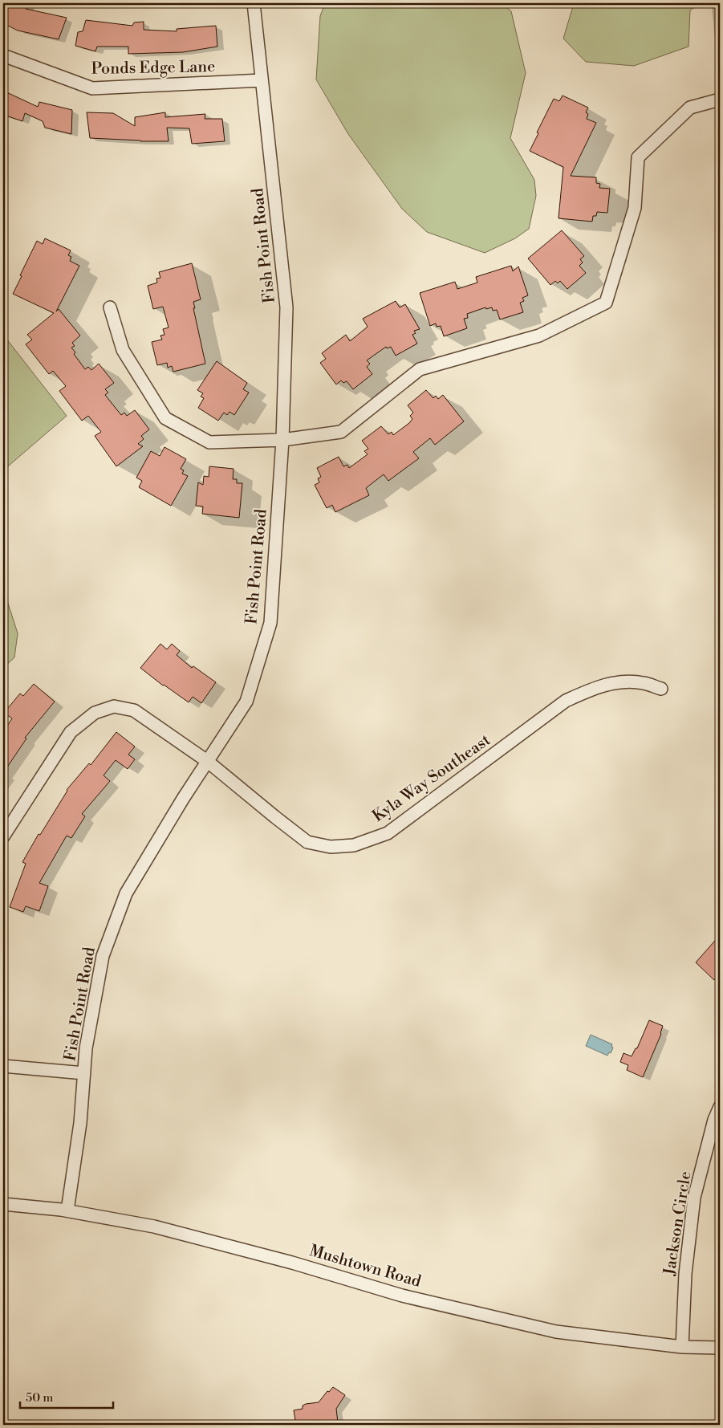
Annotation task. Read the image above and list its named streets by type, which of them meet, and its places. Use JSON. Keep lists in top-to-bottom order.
{
  "streets": {
    "street": [
      "Ponds Edge Lane",
      "Fish Point Road",
      "Kyla Way Southeast",
      "Jackson Circle",
      "Mushtown Road"
    ]
  },
  "crossings": [
    ["Ponds Edge Lane", "Fish Point Road"],
    ["Fish Point Road", "Kyla Way Southeast"],
    ["Fish Point Road", "Mushtown Road"],
    ["Jackson Circle", "Mushtown Road"]
  ],
  "scale_bar": "50 m"
}
